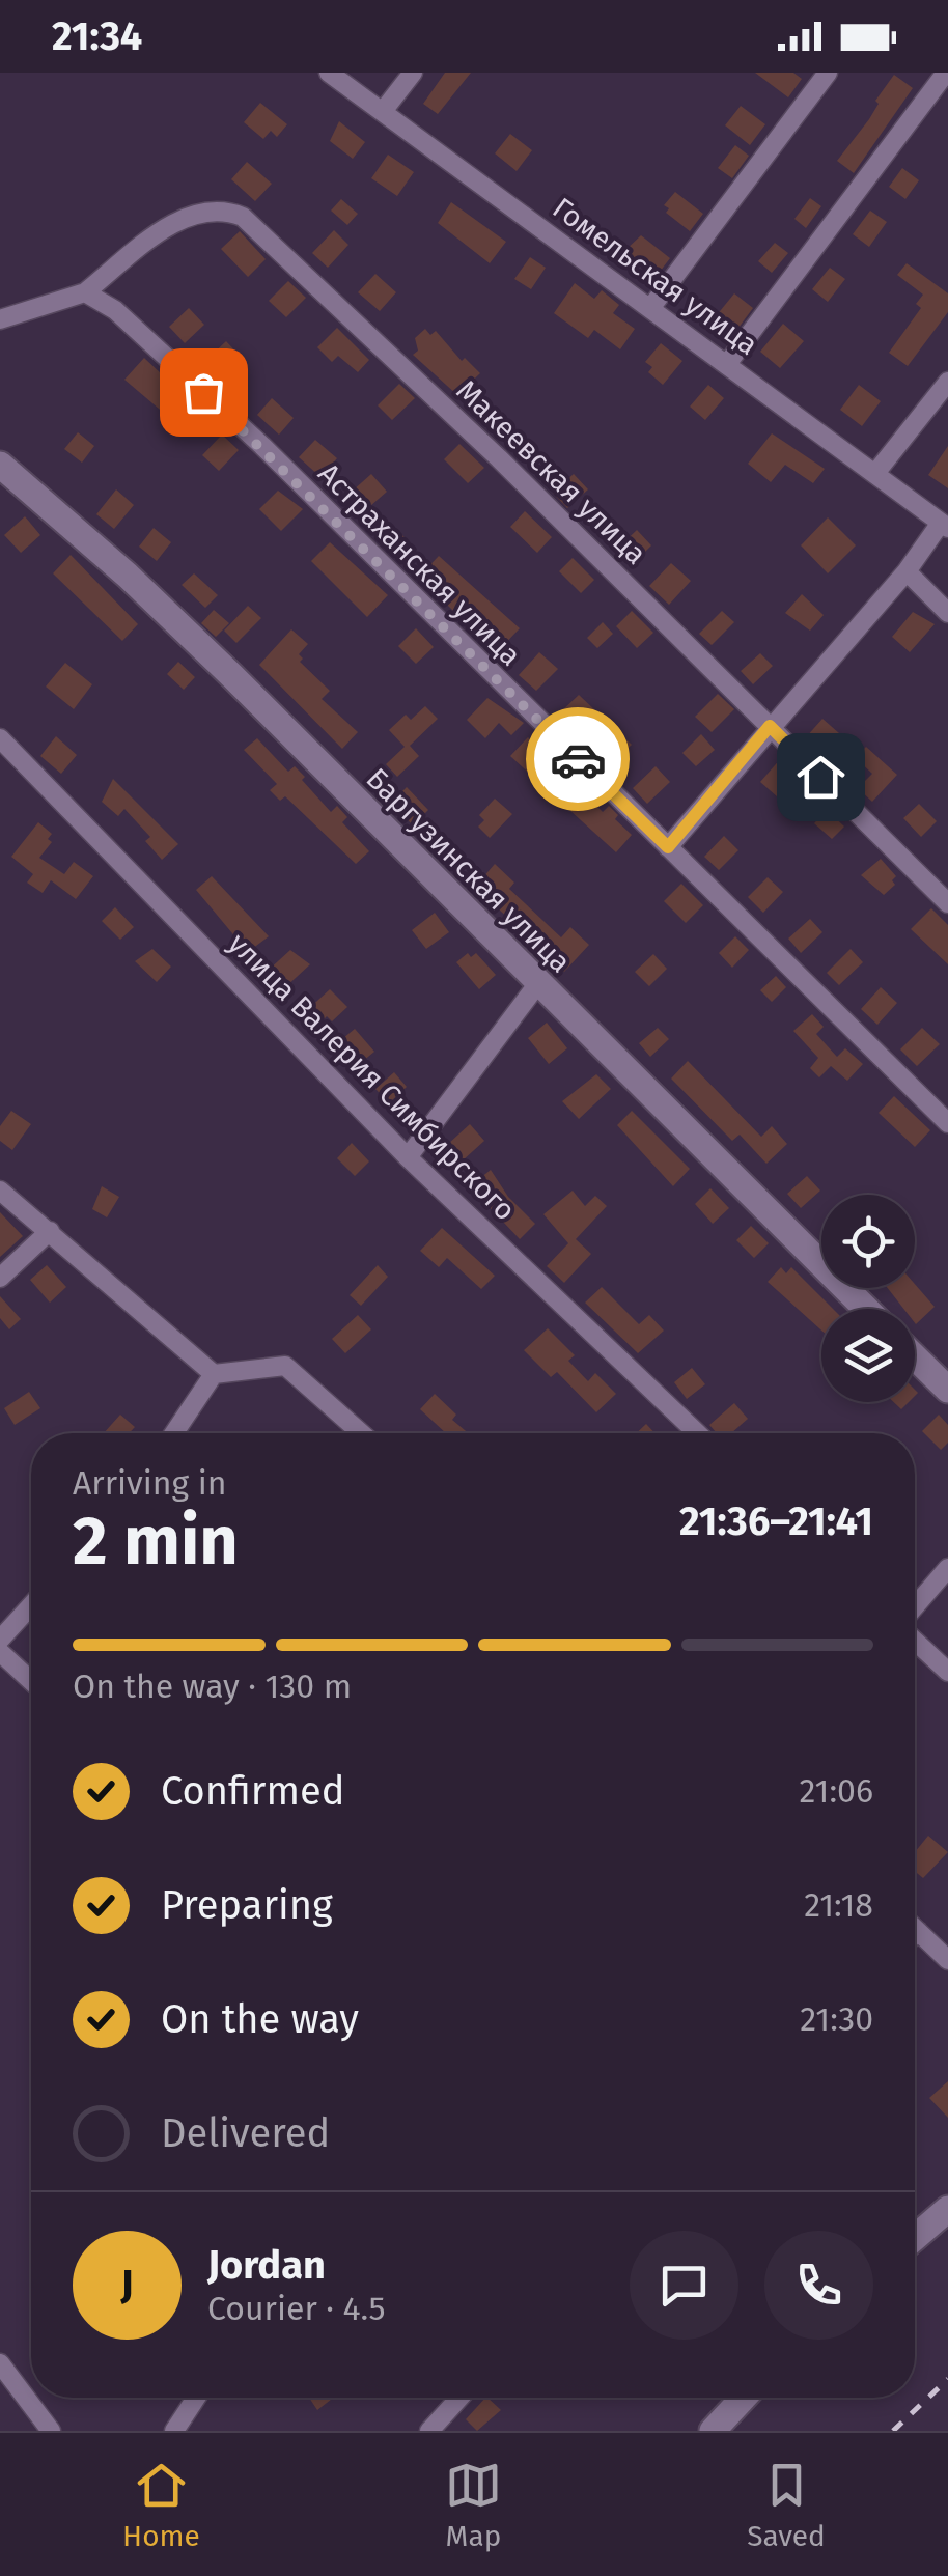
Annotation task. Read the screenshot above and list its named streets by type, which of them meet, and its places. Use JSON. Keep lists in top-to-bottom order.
{
  "streets": {
    "street": [
      "Гомельская улица",
      "Макеевская улица",
      "Астраханская улица",
      "Баргузинская улица",
      "улица Валерия Симбирского"
    ]
  },
  "crossings": [
    ["Макеевская улица", "Астраханская улица"]
  ],
  "page": {
    "status": "21:34",
    "heading": ["2 min", "Arriving in", "21:36–21:41"],
    "panel": ["Jordan", "Courier · 4.5"],
    "bar": "On the way · 130 m",
    "list": [
      ["Confirmed", "21:06"],
      ["Preparing", "21:18"],
      ["On the way", "21:30"],
      "Delivered"
    ],
    "round": "J",
    "tabs": ["Home", "Map", "Saved"]
  }
}
